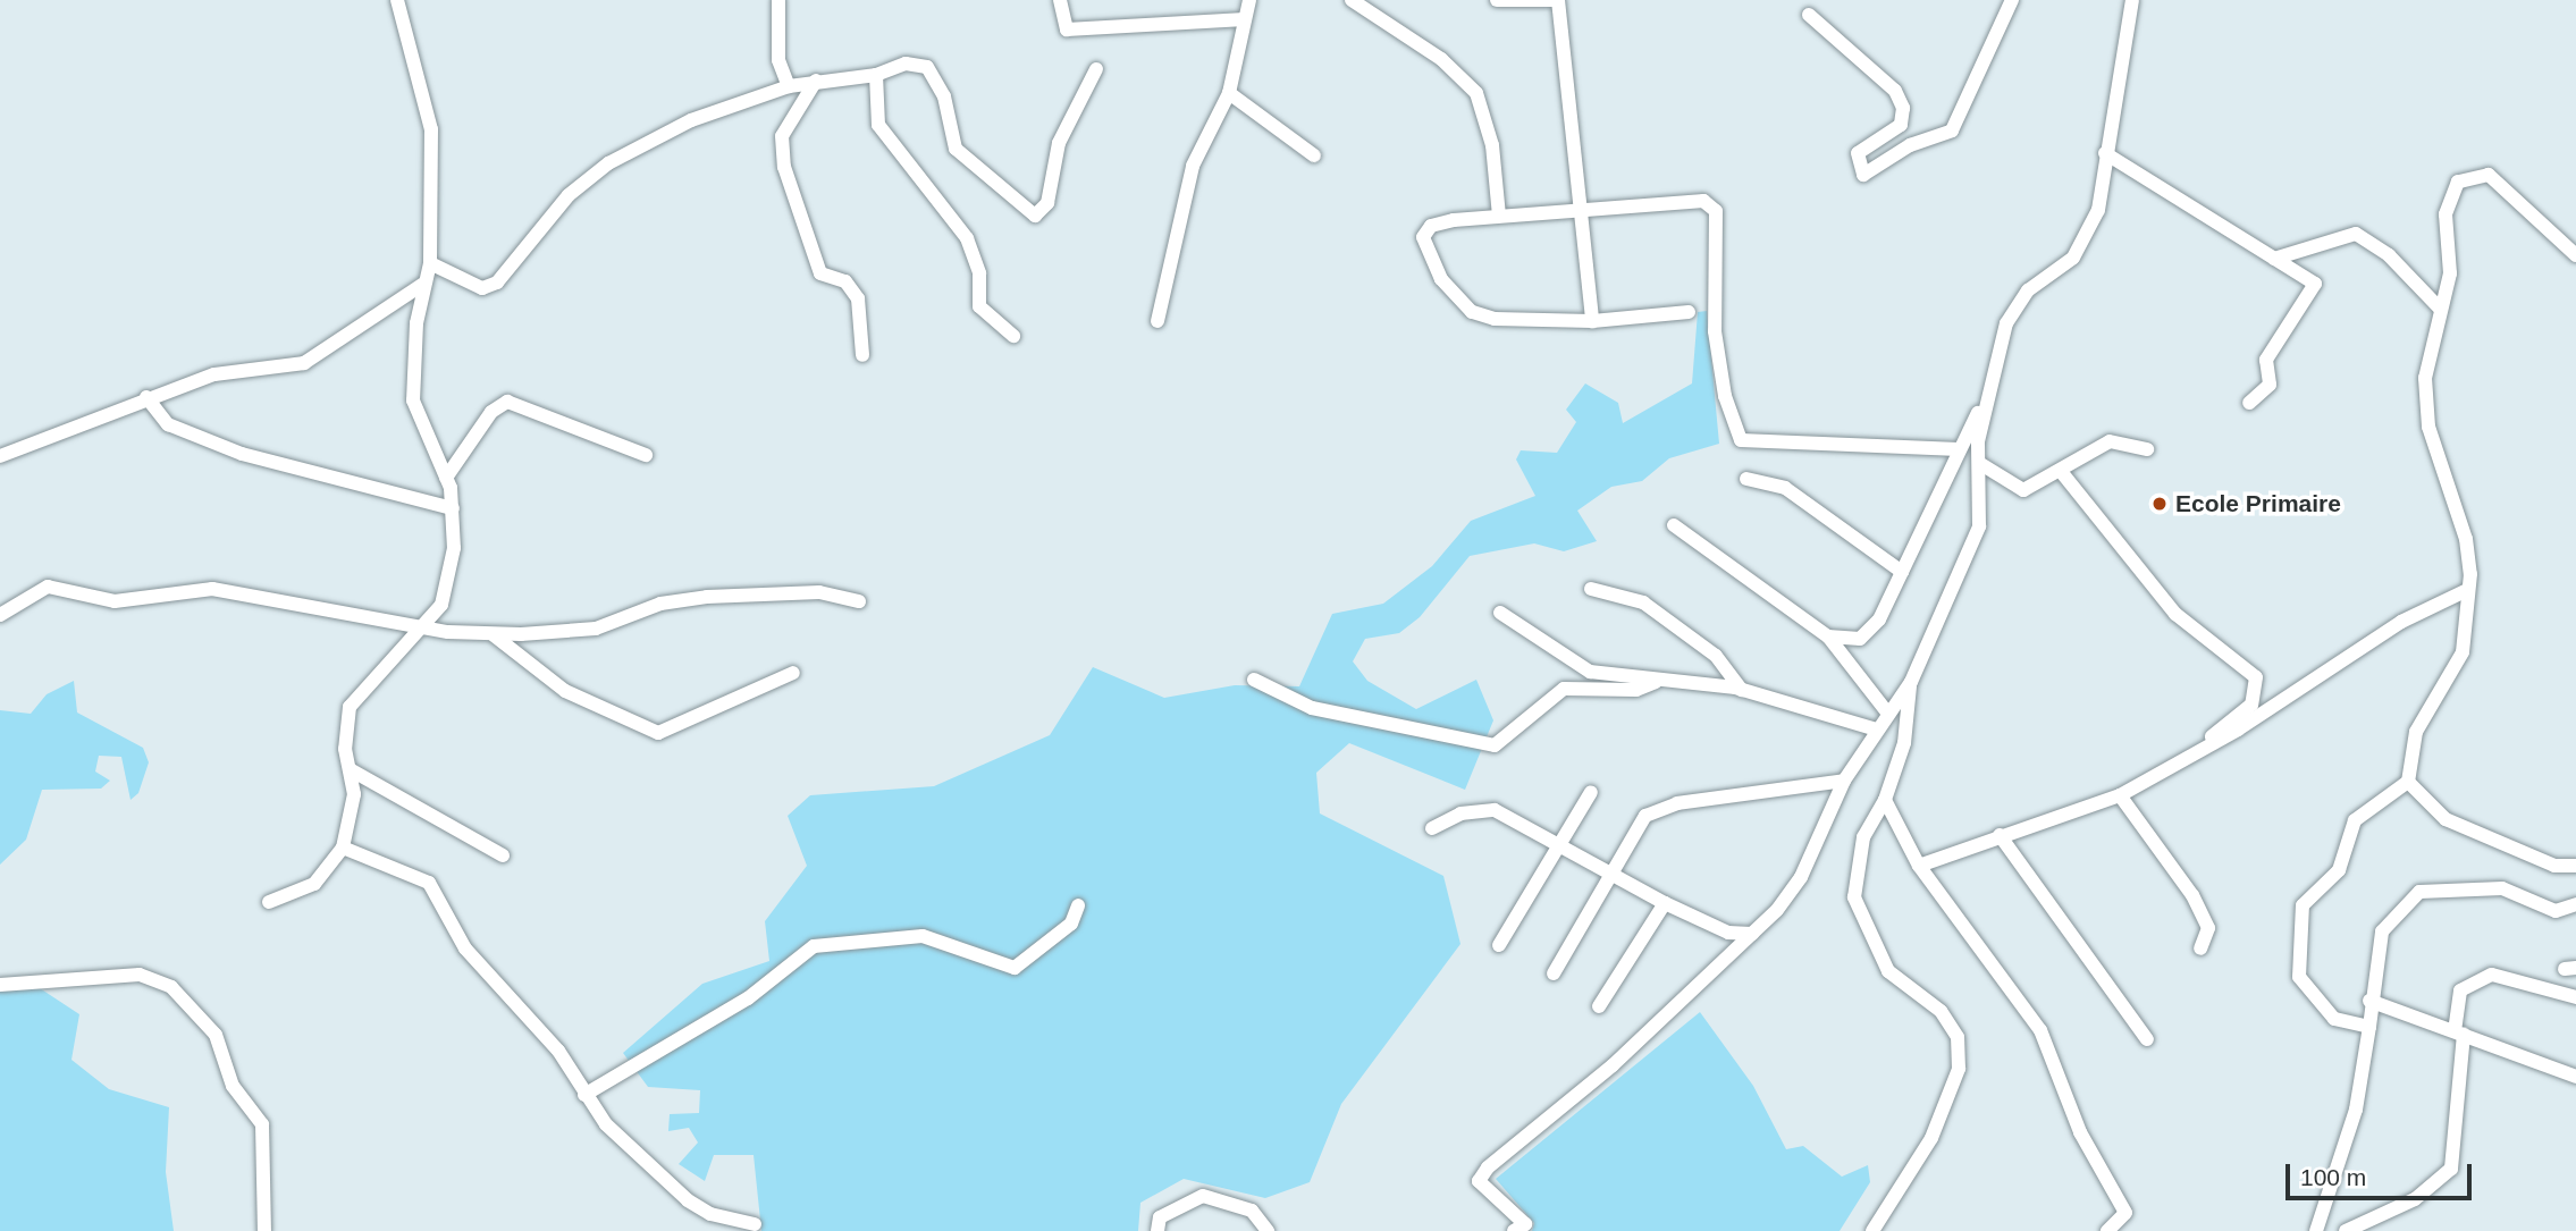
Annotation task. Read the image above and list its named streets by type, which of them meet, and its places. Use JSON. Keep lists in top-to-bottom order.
{
  "places": ["Ecole Primaire"],
  "scale_bar": "100 m"
}
